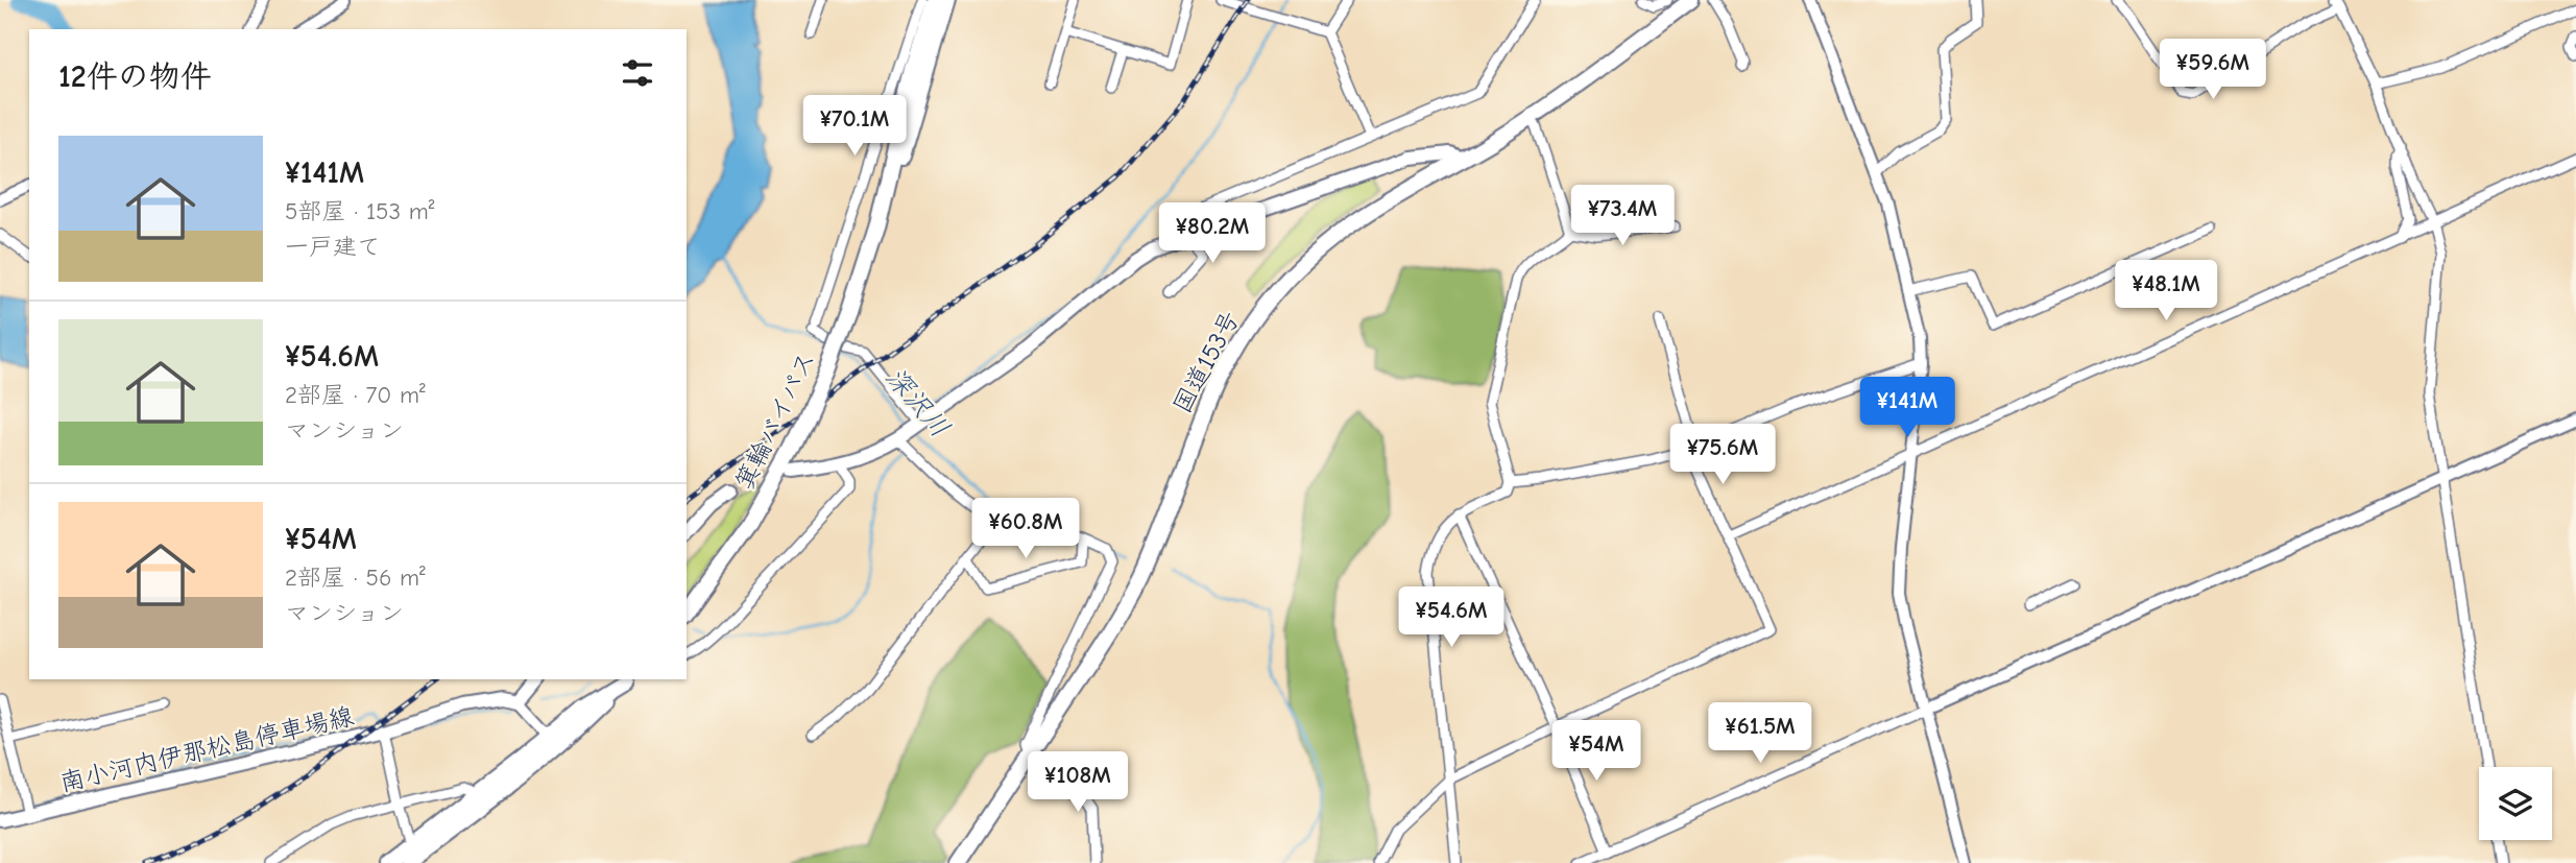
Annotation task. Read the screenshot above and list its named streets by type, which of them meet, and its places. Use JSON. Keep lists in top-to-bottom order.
{
  "streets": {
    "highway": ["国道153号", "箕輪バイパス"],
    "main road": ["南小河内伊那松島停車場線"]
  },
  "water": ["深沢川"],
  "page": {
    "heading": "12件の物件",
    "price": [
      "¥59.6M",
      "¥70.1M",
      "¥73.4M",
      "¥80.2M",
      "¥48.1M",
      "¥141M",
      "¥75.6M",
      "¥60.8M",
      "¥54.6M",
      "¥61.5M",
      "¥54M",
      "¥108M"
    ],
    "list": [
      {
        "name": "¥141M",
        "note": "5部屋 · 153 m² · 一戸建て"
      },
      {
        "name": "¥54.6M",
        "note": "2部屋 · 70 m² · マンション"
      },
      {
        "name": "¥54M",
        "note": "2部屋 · 56 m² · マンション"
      }
    ]
  }
}
